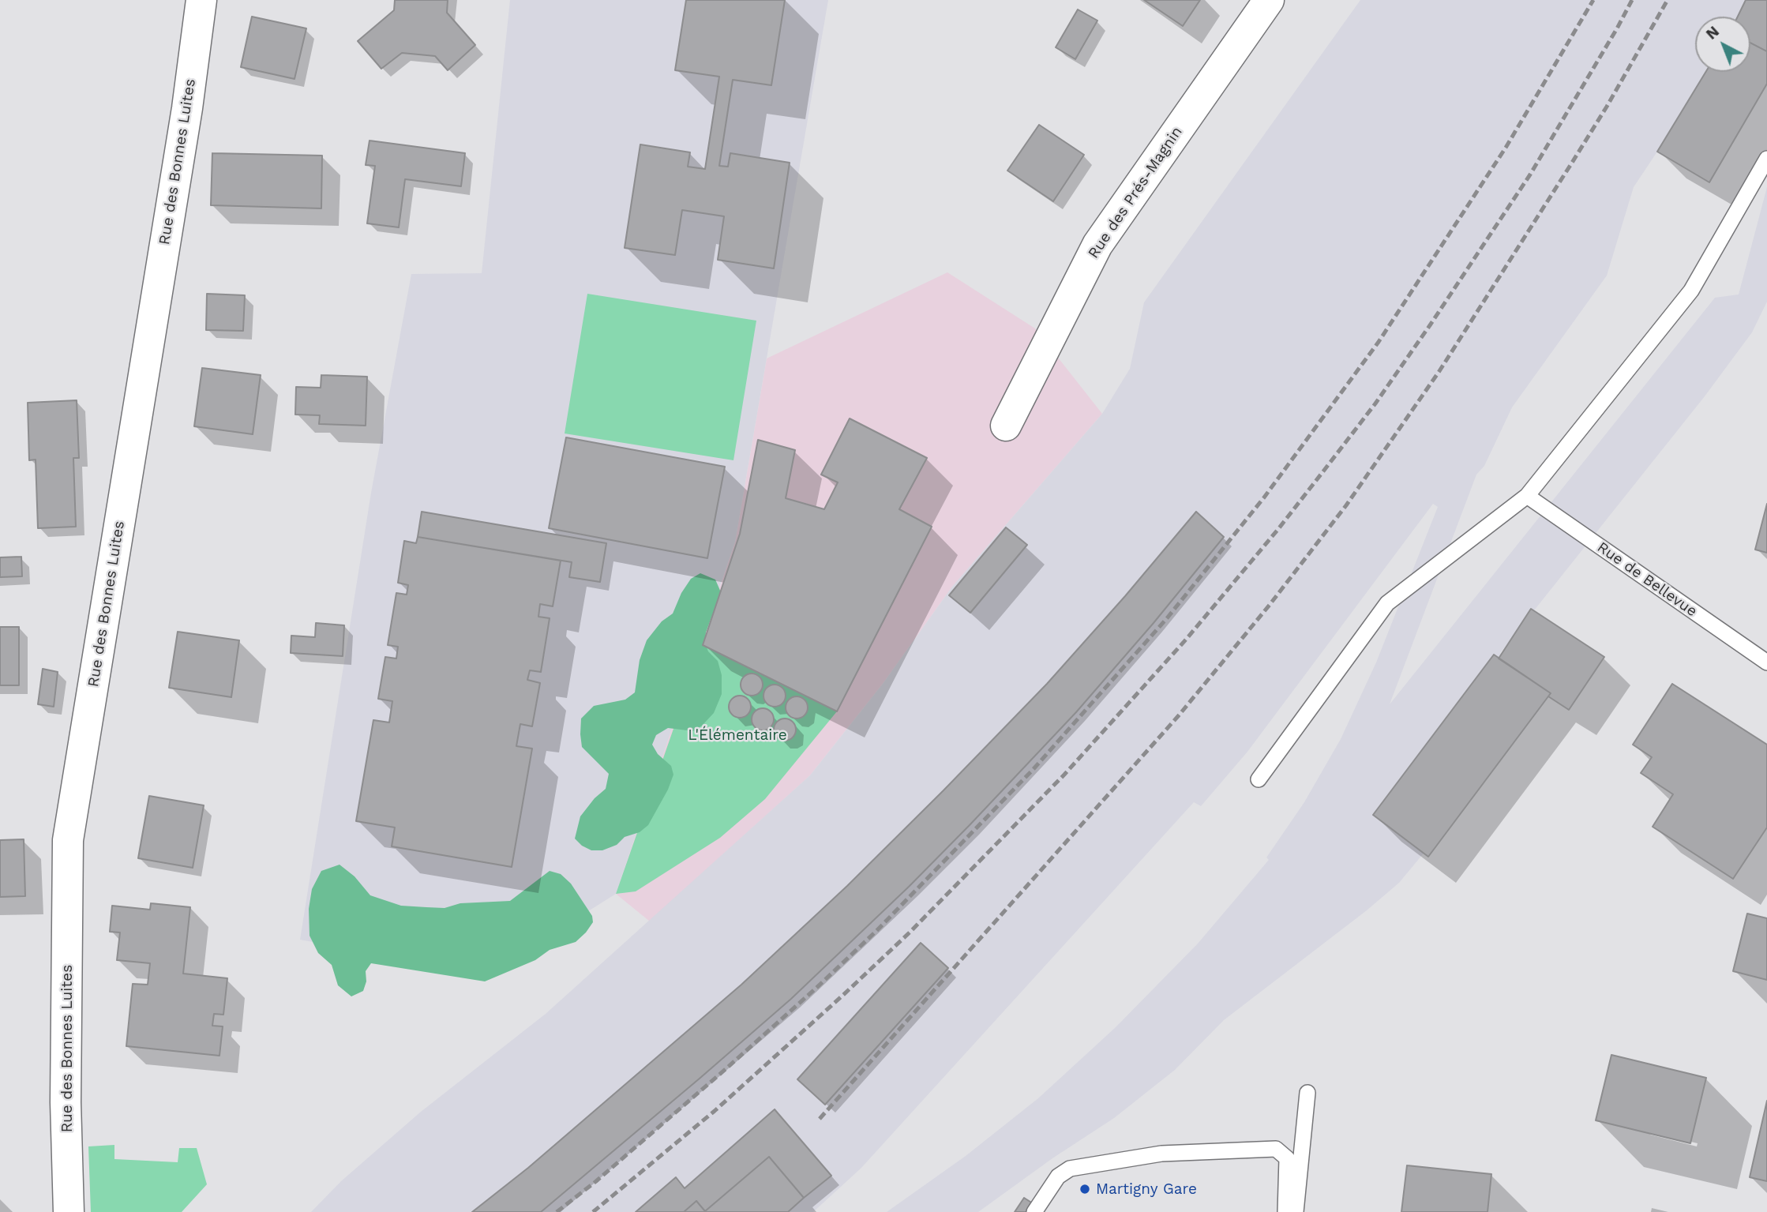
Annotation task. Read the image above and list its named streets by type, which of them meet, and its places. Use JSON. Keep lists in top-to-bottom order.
{
  "streets": {
    "street": ["Rue des Bonnes Luites", "Rue des Prés-Magnin"],
    "lane": ["Rue de Bellevue"]
  },
  "parks": ["L'Élémentaire"],
  "places": ["Martigny Gare"],
  "north": "top left"
}
